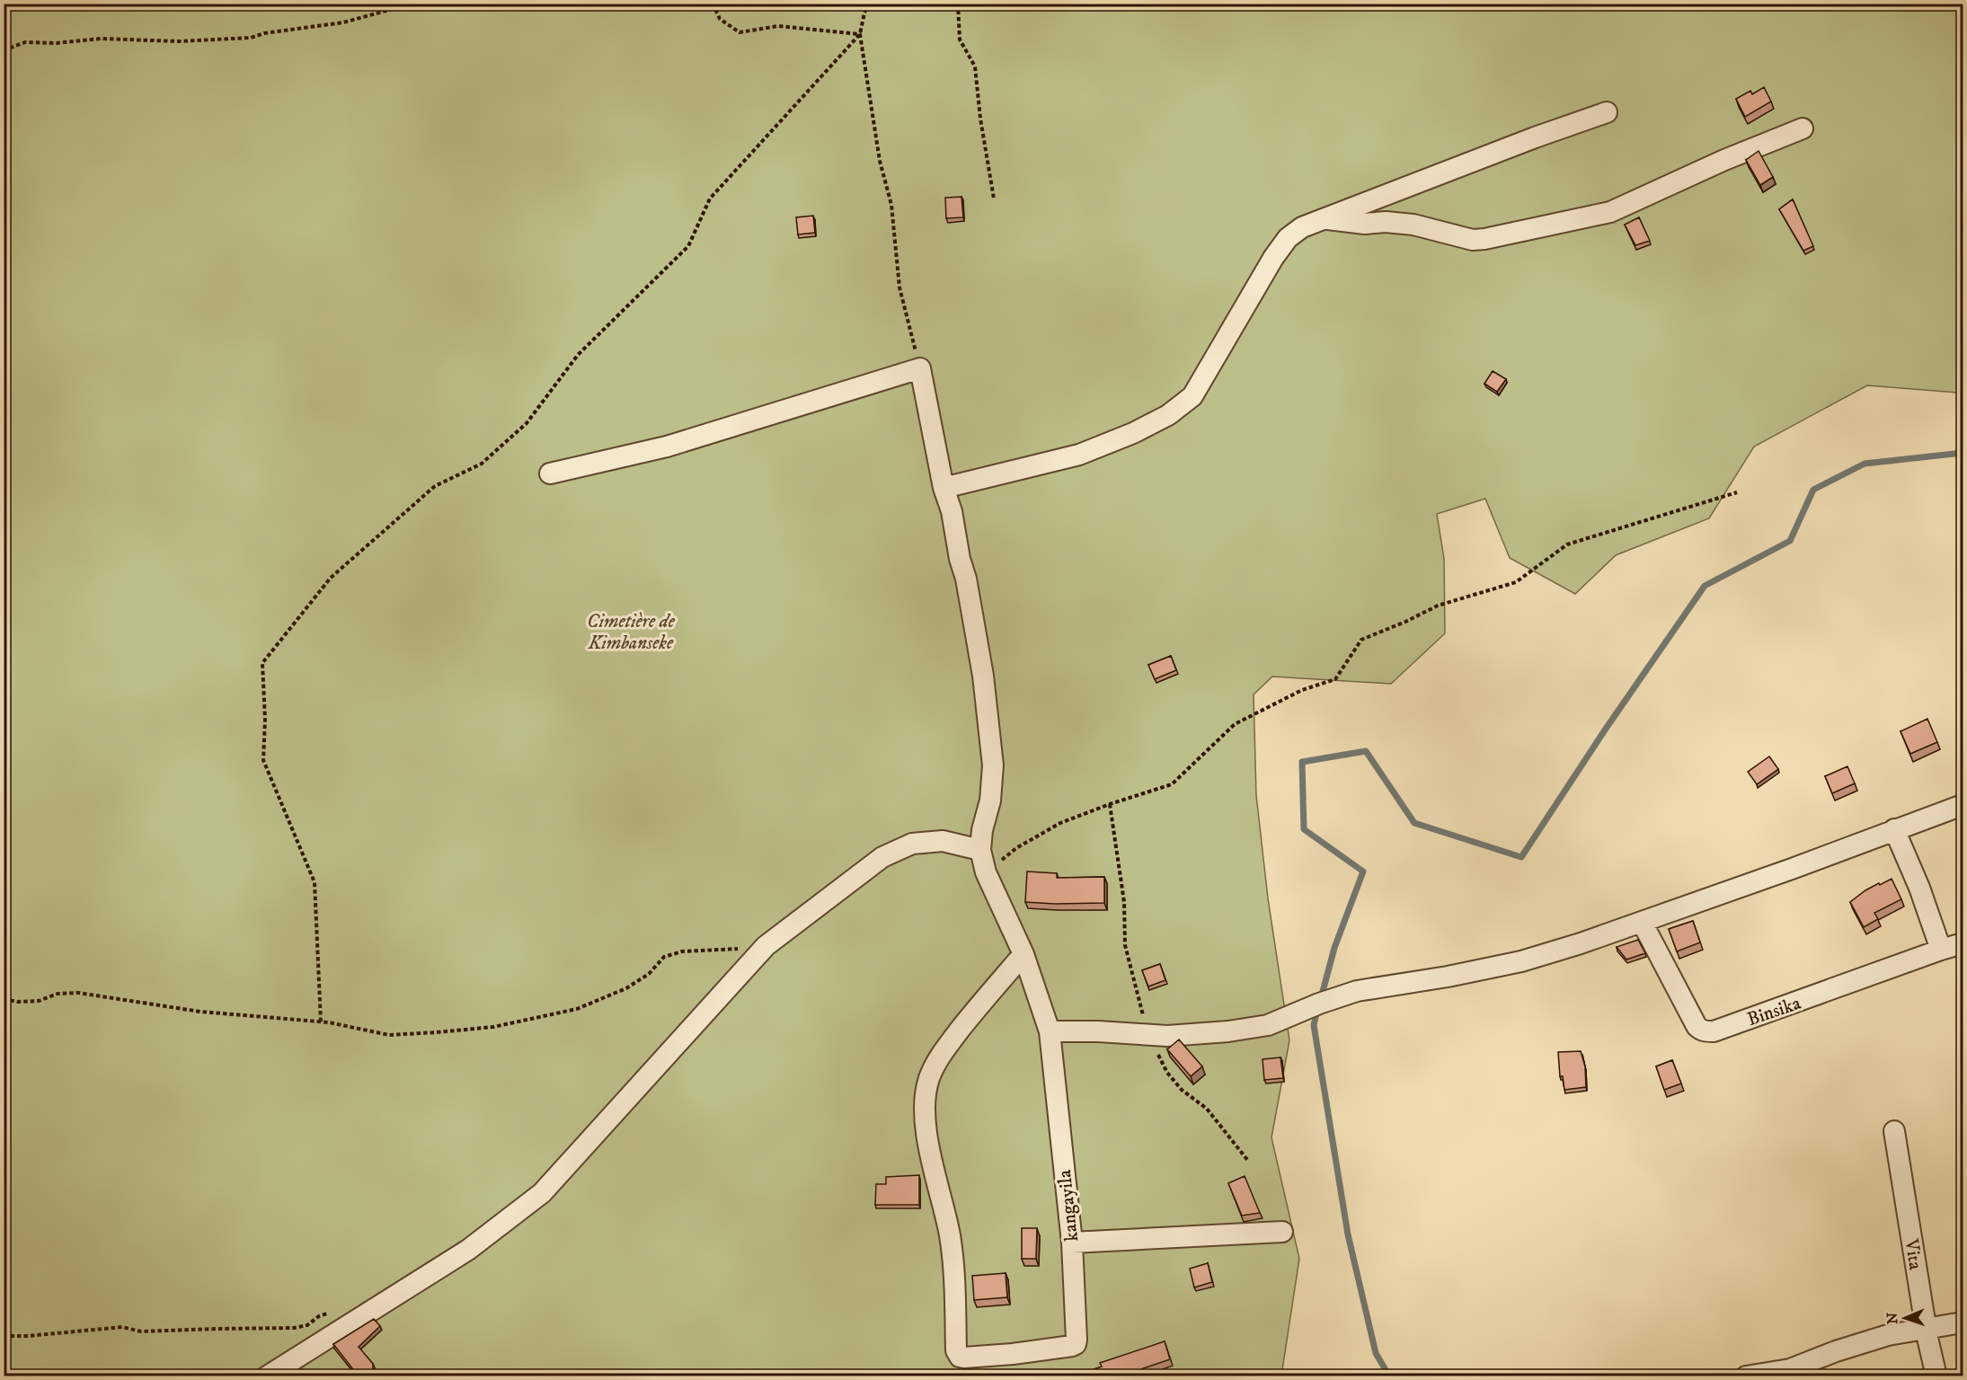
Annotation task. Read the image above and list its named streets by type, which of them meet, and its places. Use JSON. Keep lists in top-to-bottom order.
{
  "streets": {
    "street": ["Binsika", "kangayila", "Vita"]
  },
  "parks": ["Cimetière de Kimbanseke"],
  "north": "left"
}
